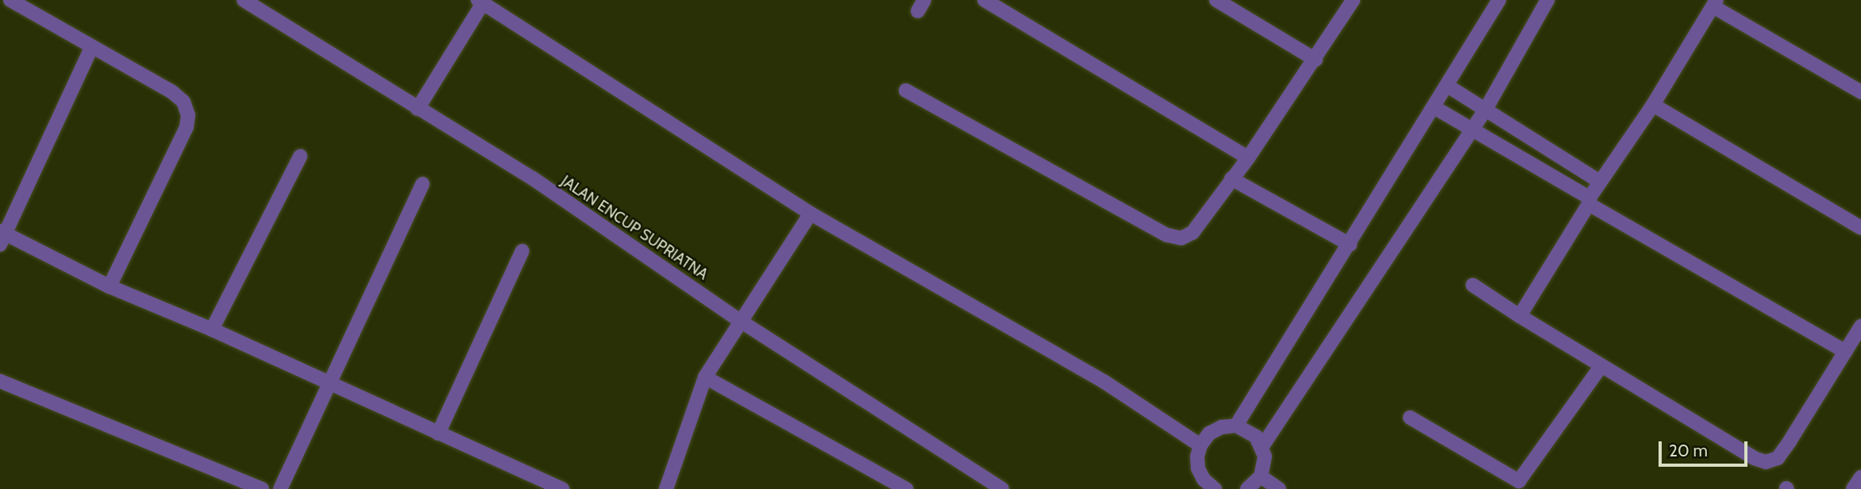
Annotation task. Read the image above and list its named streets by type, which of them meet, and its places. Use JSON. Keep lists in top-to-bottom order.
{
  "streets": {
    "street": ["JALAN ENCUP SUPRIATNA"]
  },
  "scale_bar": "20 m"
}
